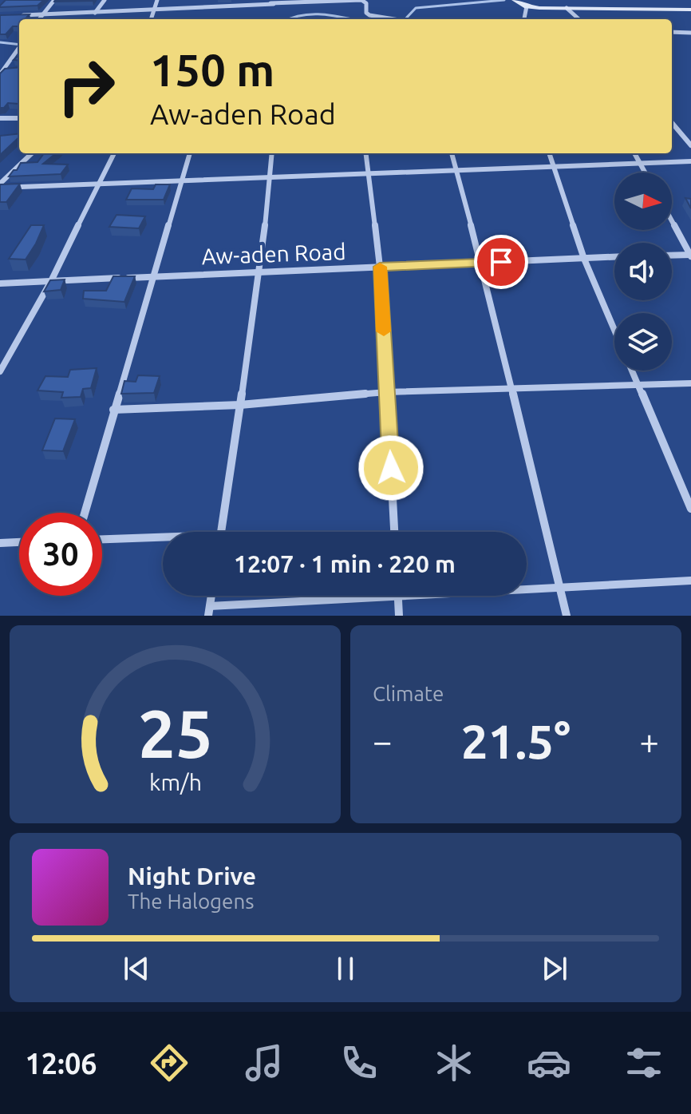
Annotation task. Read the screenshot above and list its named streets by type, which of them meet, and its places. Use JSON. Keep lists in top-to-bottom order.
{
  "streets": {
    "street": ["Aw-aden Road"]
  },
  "north": "right",
  "page": {
    "turn": ["150 m", "Aw-aden Road"],
    "limit": "30",
    "trip": "12:07 · 1 min · 220 m",
    "tile": "Climate",
    "heat": ["−", "21.5°", "+"],
    "song": ["Night Drive", "The Halogens"],
    "tabs": "12:06",
    "gauge": ["25", "km/h"]
  }
}
